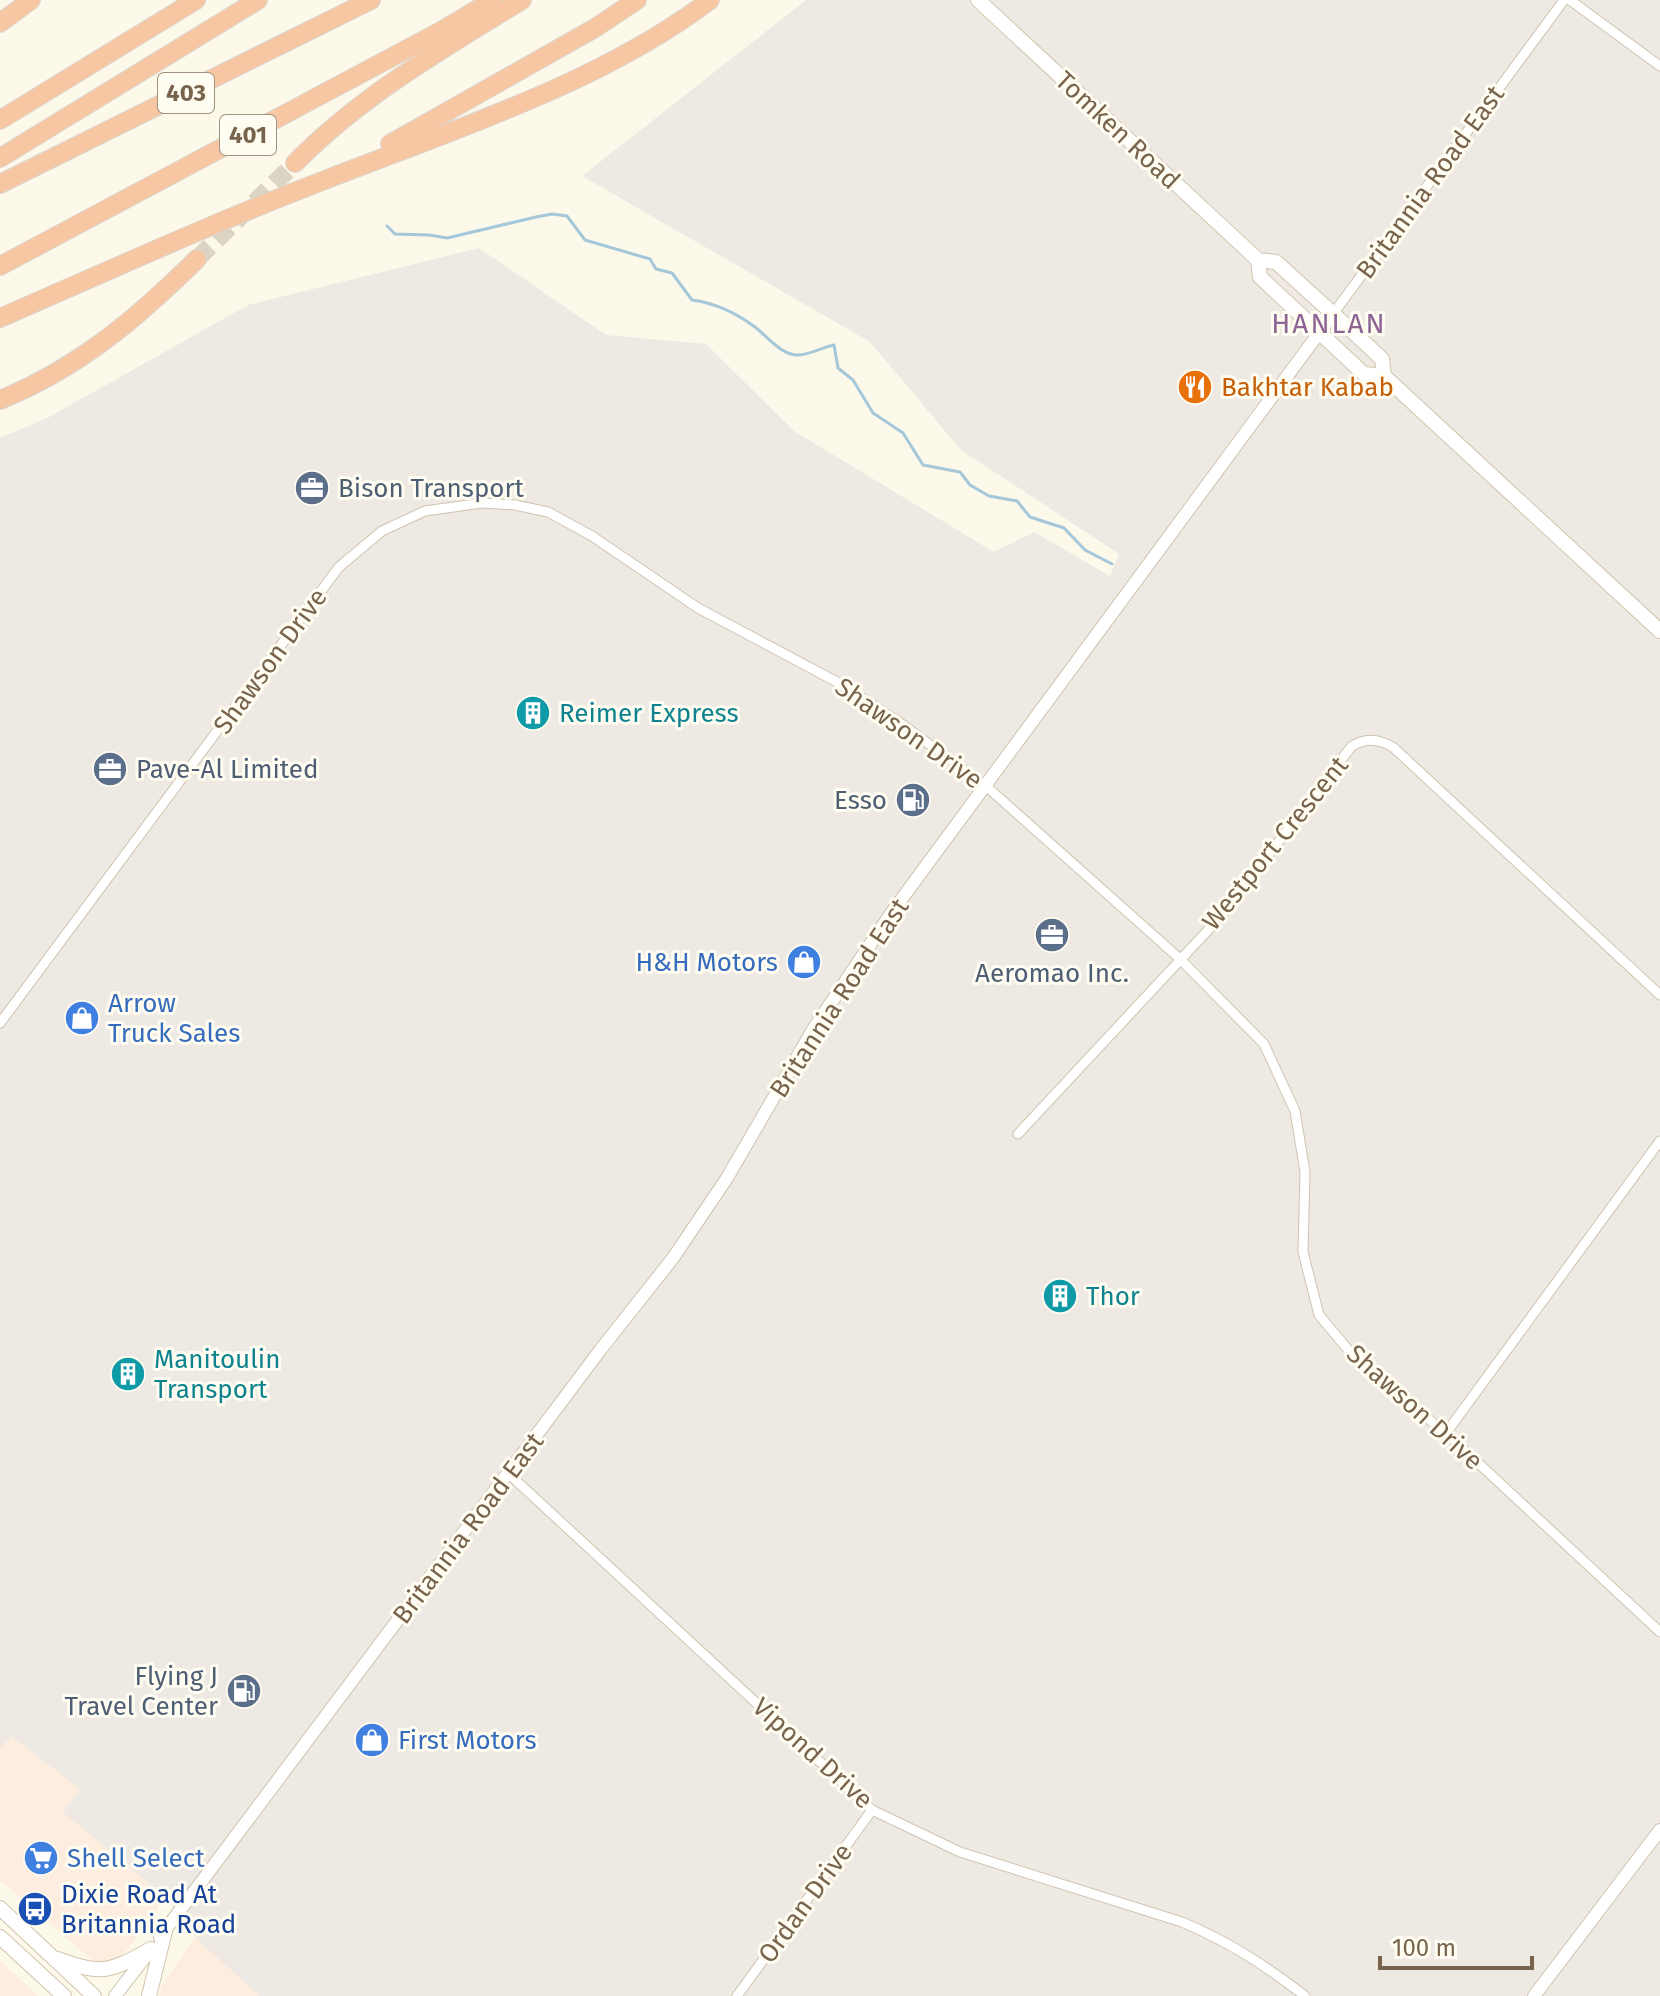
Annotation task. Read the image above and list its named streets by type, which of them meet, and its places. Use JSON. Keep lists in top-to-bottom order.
{
  "streets": {
    "highway": ["403", "401"],
    "main road": ["Tomken Road"],
    "street": [
      "Britannia Road East",
      "Shawson Drive",
      "Westport Crescent",
      "Vipond Drive",
      "Ordan Drive"
    ]
  },
  "crossings": [
    ["Tomken Road", "Britannia Road East"],
    ["Britannia Road East", "Shawson Drive"],
    ["Britannia Road East", "Vipond Drive"],
    ["Shawson Drive", "Westport Crescent"],
    ["Vipond Drive", "Ordan Drive"]
  ],
  "districts": ["HANLAN"],
  "places": {
    "restaurant": ["Bakhtar Kabab"],
    "office": ["Bison Transport", "Pave-Al Limited", "Aeromao Inc."],
    "building": ["Reimer Express", "Thor", "Manitoulin Transport"],
    "fuel station": ["Esso", "Flying J Travel Center"],
    "shop": ["H&H Motors", "Arrow Truck Sales", "First Motors"],
    "supermarket": ["Shell Select"],
    "bus stop": ["Dixie Road At Britannia Road"]
  },
  "scale_bar": "100 m"
}
